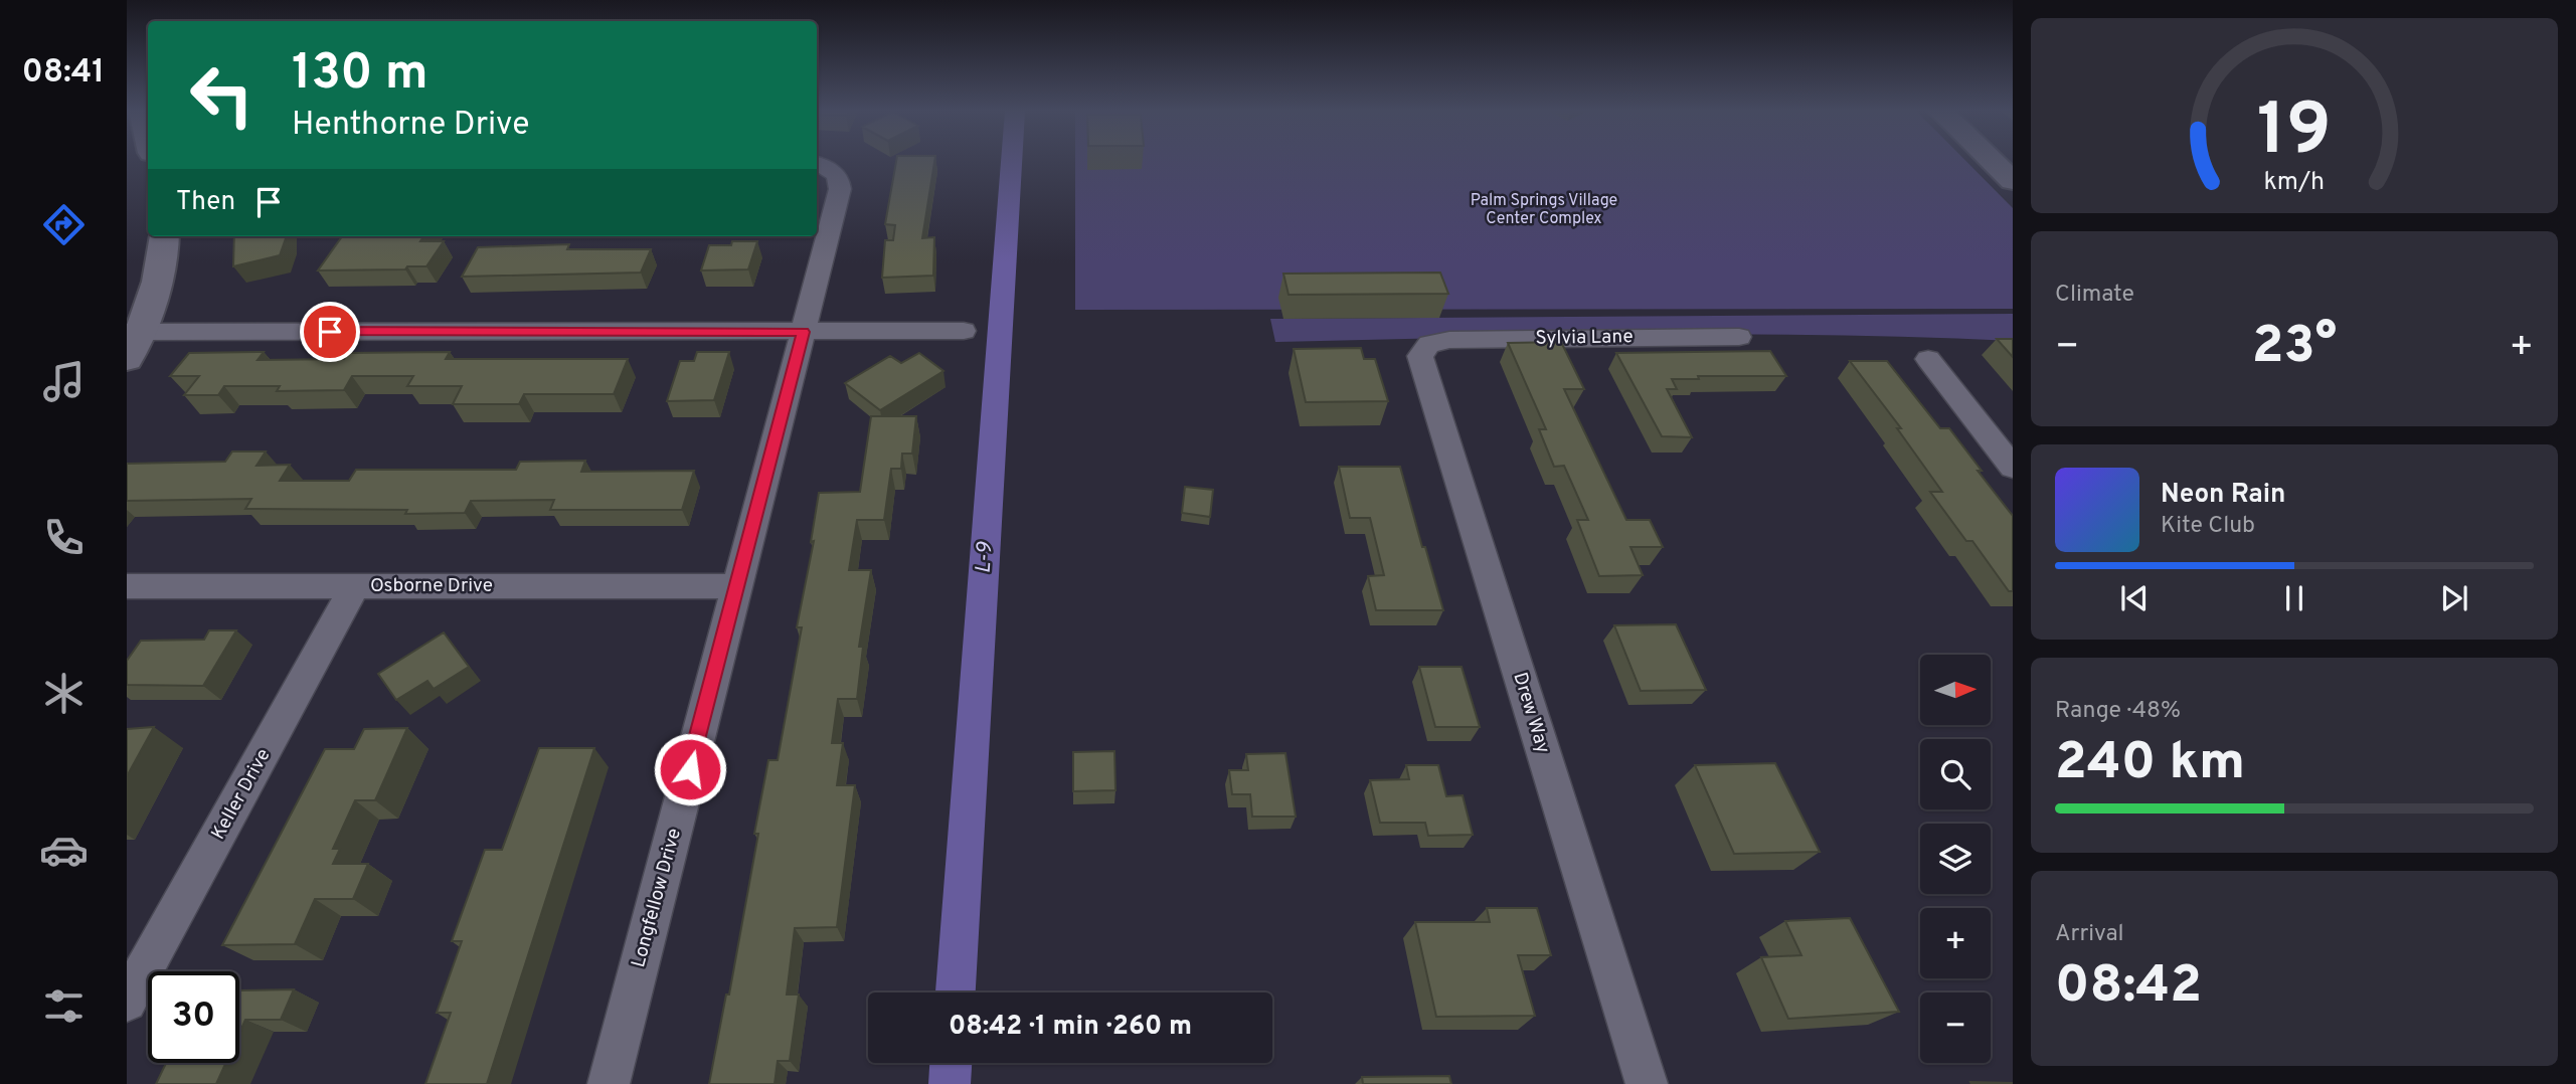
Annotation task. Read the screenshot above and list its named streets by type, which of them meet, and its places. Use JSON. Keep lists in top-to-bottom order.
{
  "streets": {
    "street": [
      "Sylvia Lane",
      "Osborne Drive",
      "Drew Way",
      "Keller Drive",
      "Longfellow Drive"
    ]
  },
  "crossings": [
    ["Sylvia Lane", "Drew Way"],
    ["Osborne Drive", "Keller Drive"],
    ["Osborne Drive", "Longfellow Drive"]
  ],
  "water": ["L-9"],
  "parks": ["Palm Springs Village Center Complex"],
  "north": "right",
  "page": {
    "tabs": "08:41",
    "turn": ["130 m", "Henthorne Drive"],
    "then": "Then",
    "tile": [
      "Climate",
      ["Range · 48%", "240 km"],
      ["Arrival", "08:42"]
    ],
    "heat": ["−", "23°", "+"],
    "song": ["Neon Rain", "Kite Club"],
    "map_buttons": ["+", "−"],
    "limit": "30",
    "trip": "08:42 · 1 min · 260 m",
    "gauge": ["19", "km/h"]
  }
}
